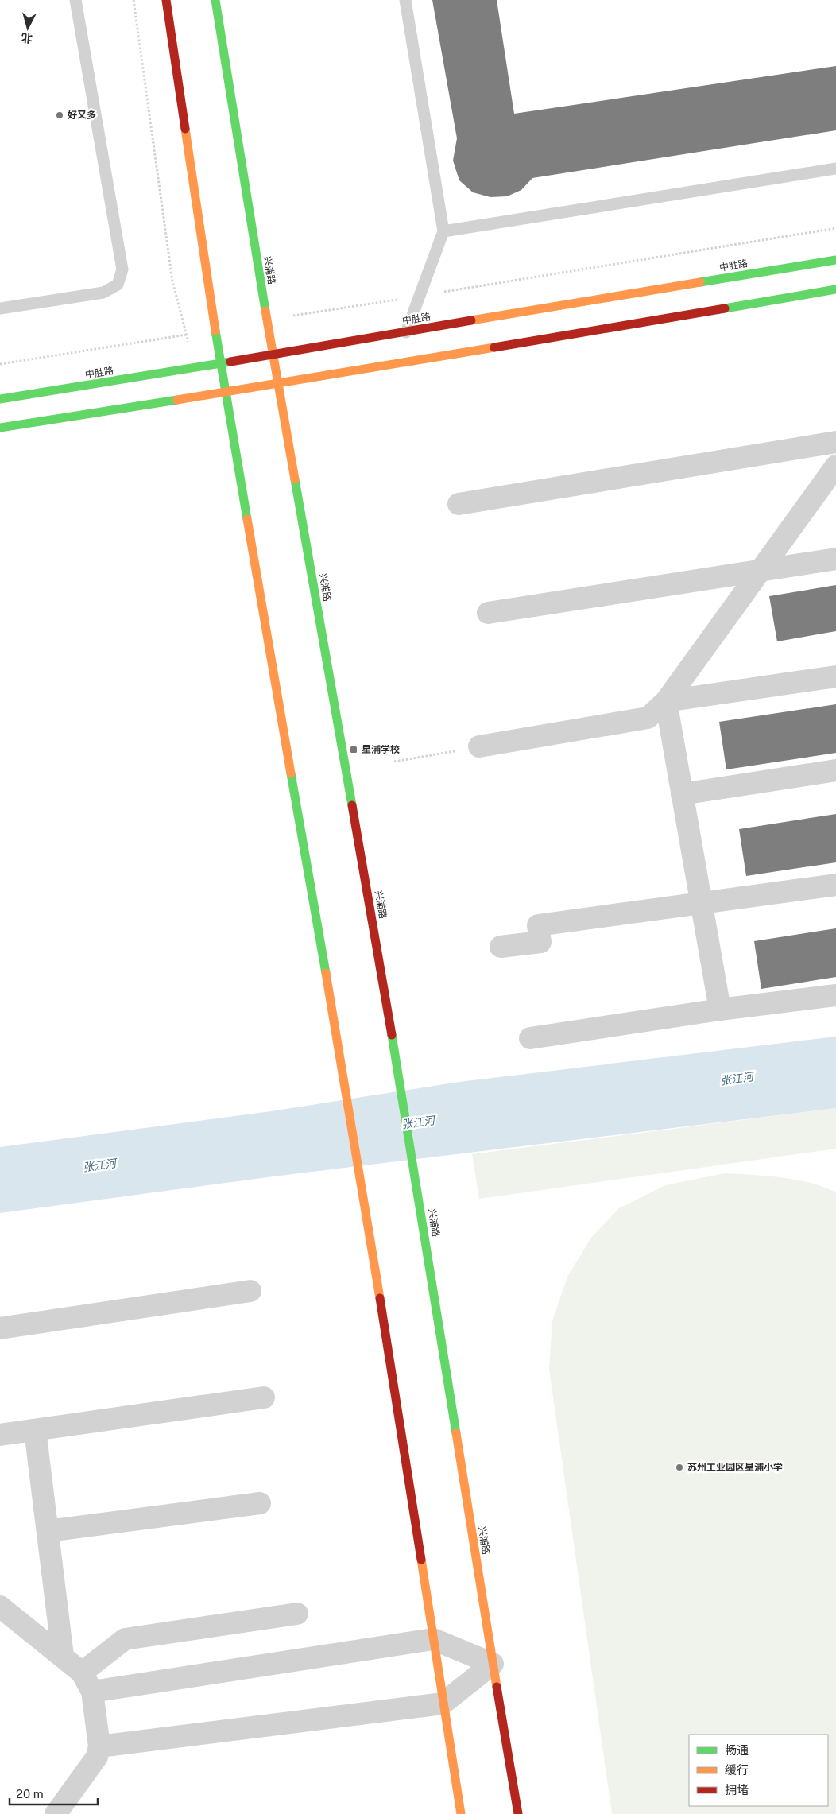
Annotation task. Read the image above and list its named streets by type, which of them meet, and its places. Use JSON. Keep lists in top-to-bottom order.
{
  "streets": {
    "main road": ["中胜路", "兴浦路"]
  },
  "crossings": [
    ["中胜路", "兴浦路"]
  ],
  "water": ["张江河"],
  "places": {
    "other": ["好又多", "苏州工业园区星浦小学"],
    "transit": ["星浦学校"]
  },
  "legend": ["畅通", "缓行", "拥堵"],
  "scale_bar": "20 m",
  "north": "bottom"
}
